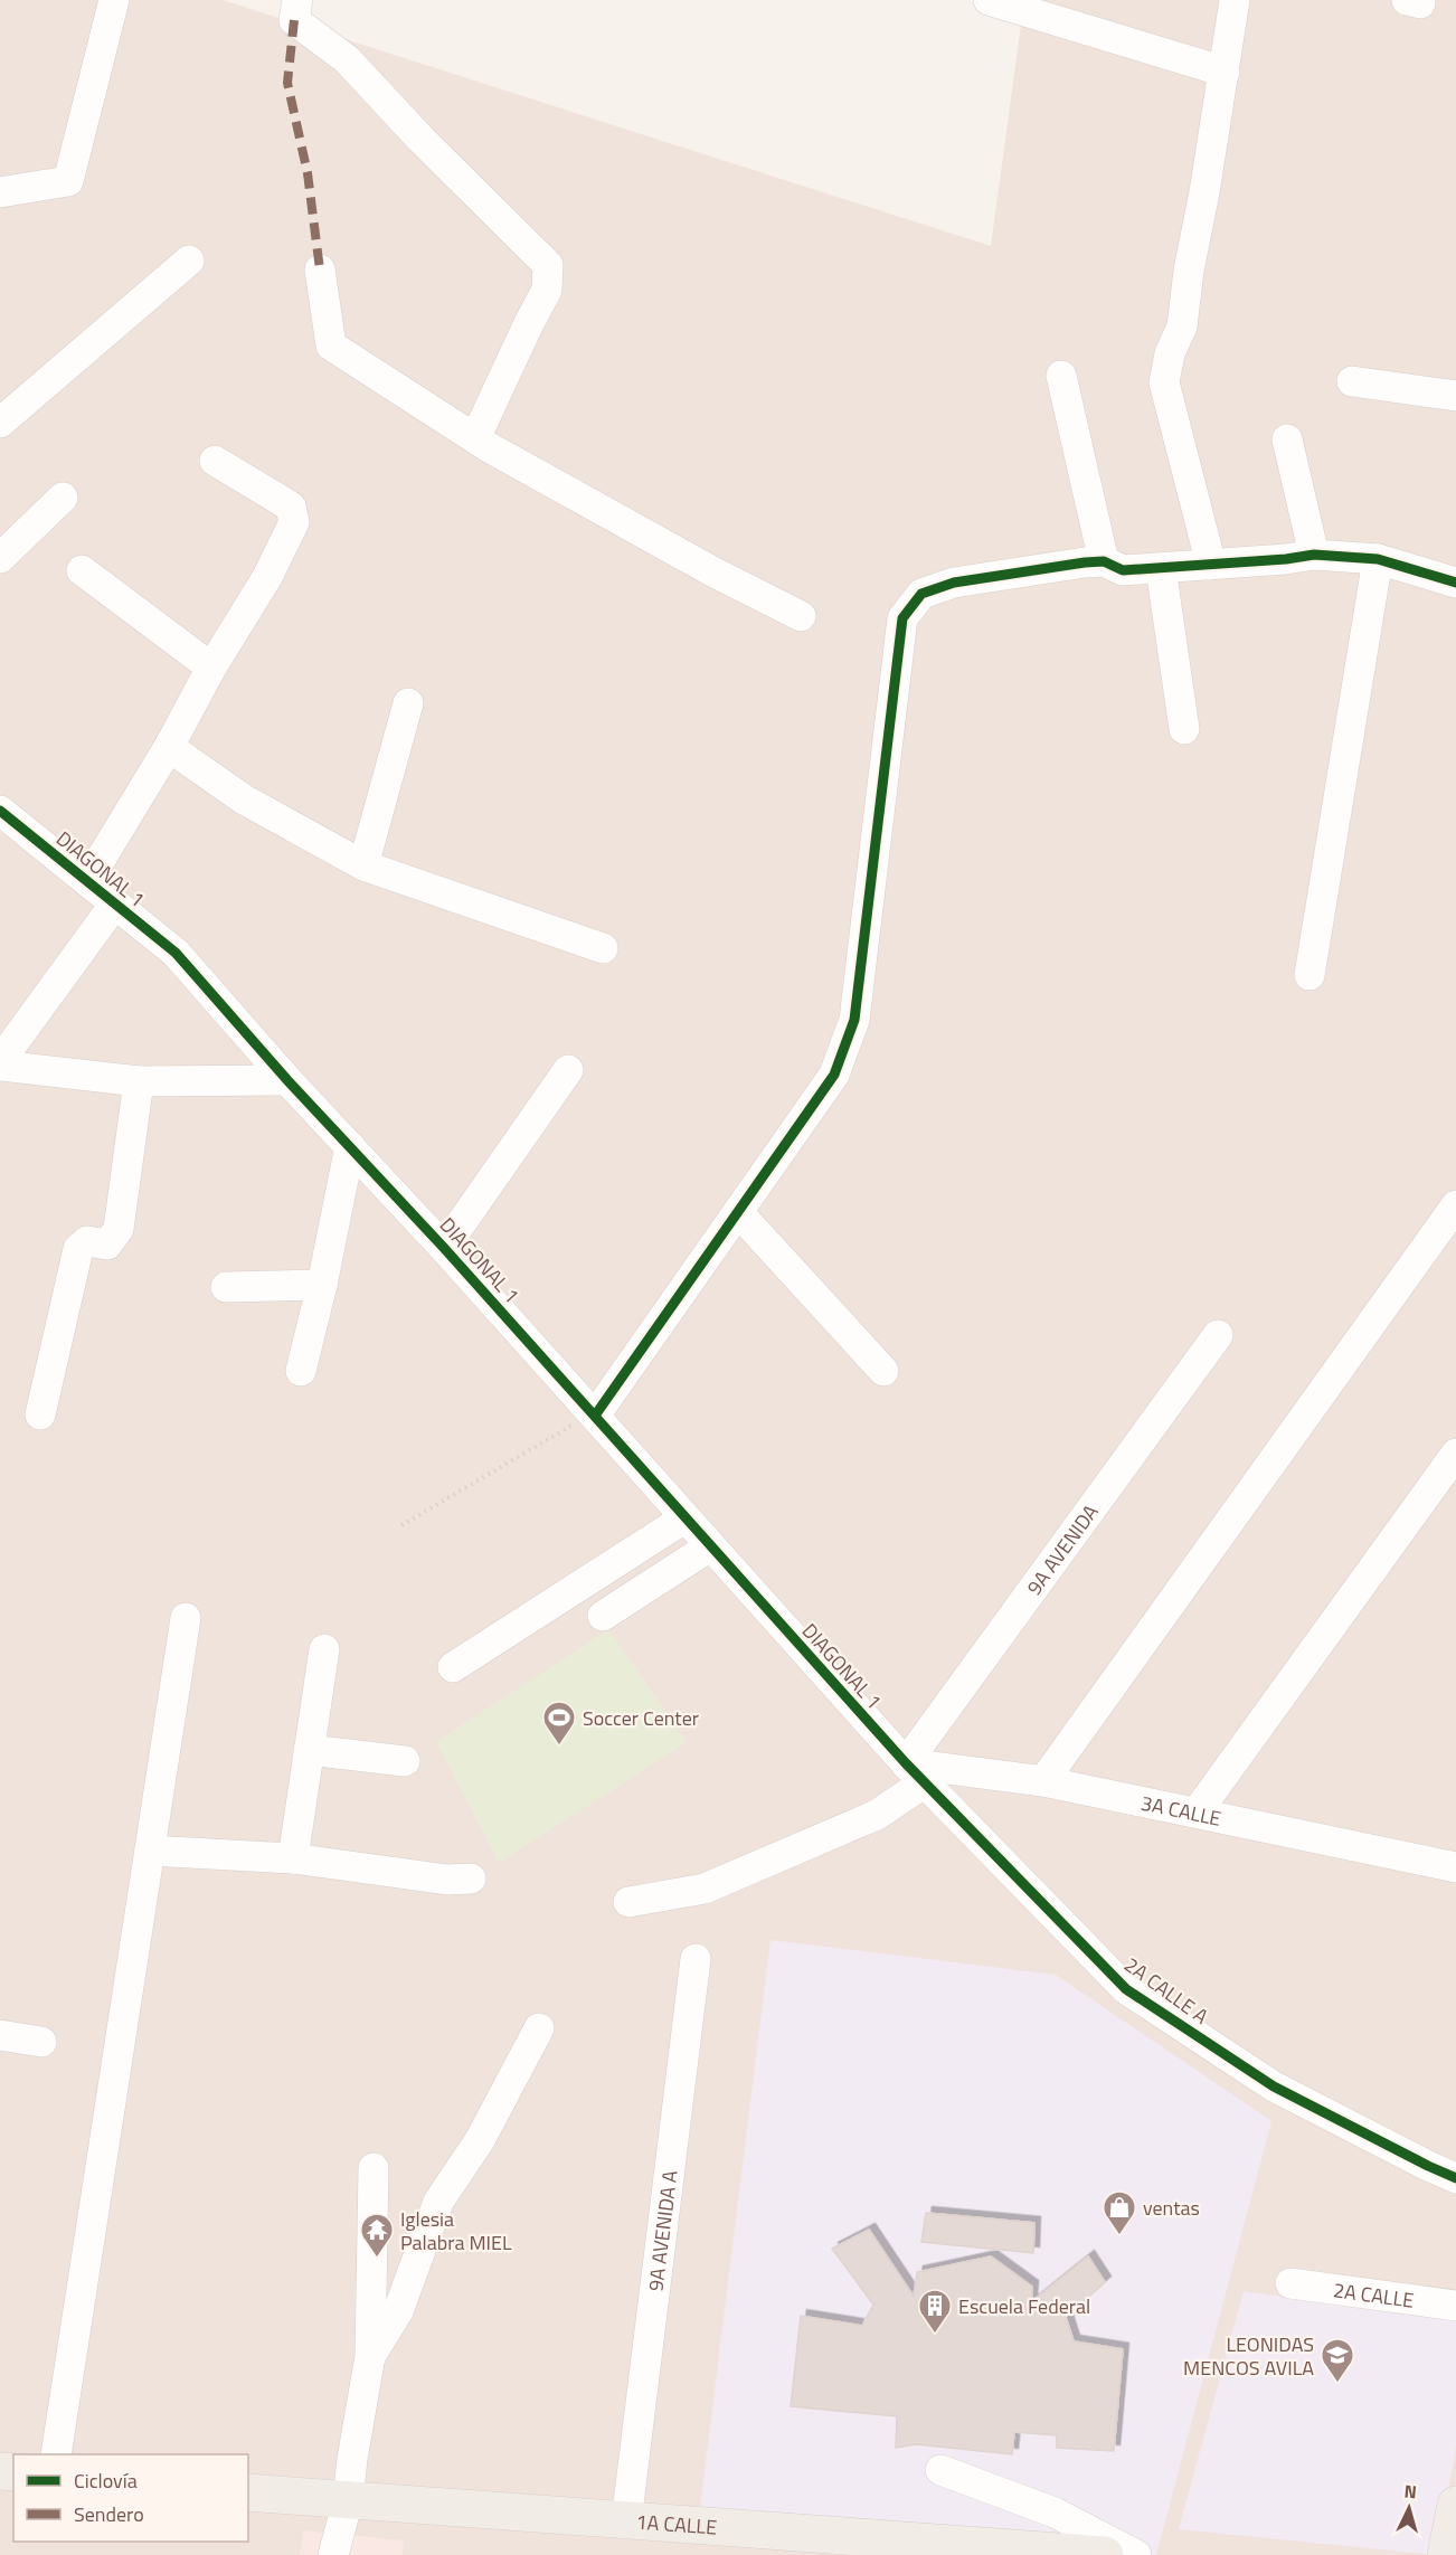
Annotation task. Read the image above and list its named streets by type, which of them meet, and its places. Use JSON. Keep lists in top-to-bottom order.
{
  "streets": {
    "main road": ["1A CALLE"],
    "street": [
      "DIAGONAL 1",
      "9A AVENIDA",
      "3A CALLE",
      "2A CALLE A",
      "9A AVENIDA A",
      "2A CALLE"
    ]
  },
  "crossings": [
    ["DIAGONAL 1", "9A AVENIDA"],
    ["DIAGONAL 1", "3A CALLE"],
    ["DIAGONAL 1", "2A CALLE A"],
    ["9A AVENIDA", "3A CALLE"],
    ["9A AVENIDA", "2A CALLE A"],
    ["3A CALLE", "2A CALLE A"],
    ["9A AVENIDA A", "1A CALLE"]
  ],
  "places": {
    "sports": ["Soccer Center"],
    "shop": ["ventas"],
    "temple": ["Iglesia Palabra MIEL"],
    "building": ["Escuela Federal"],
    "school or university": ["LEONIDAS MENCOS AVILA"]
  },
  "legend": ["Ciclovía", "Sendero"],
  "north": "top"
}
